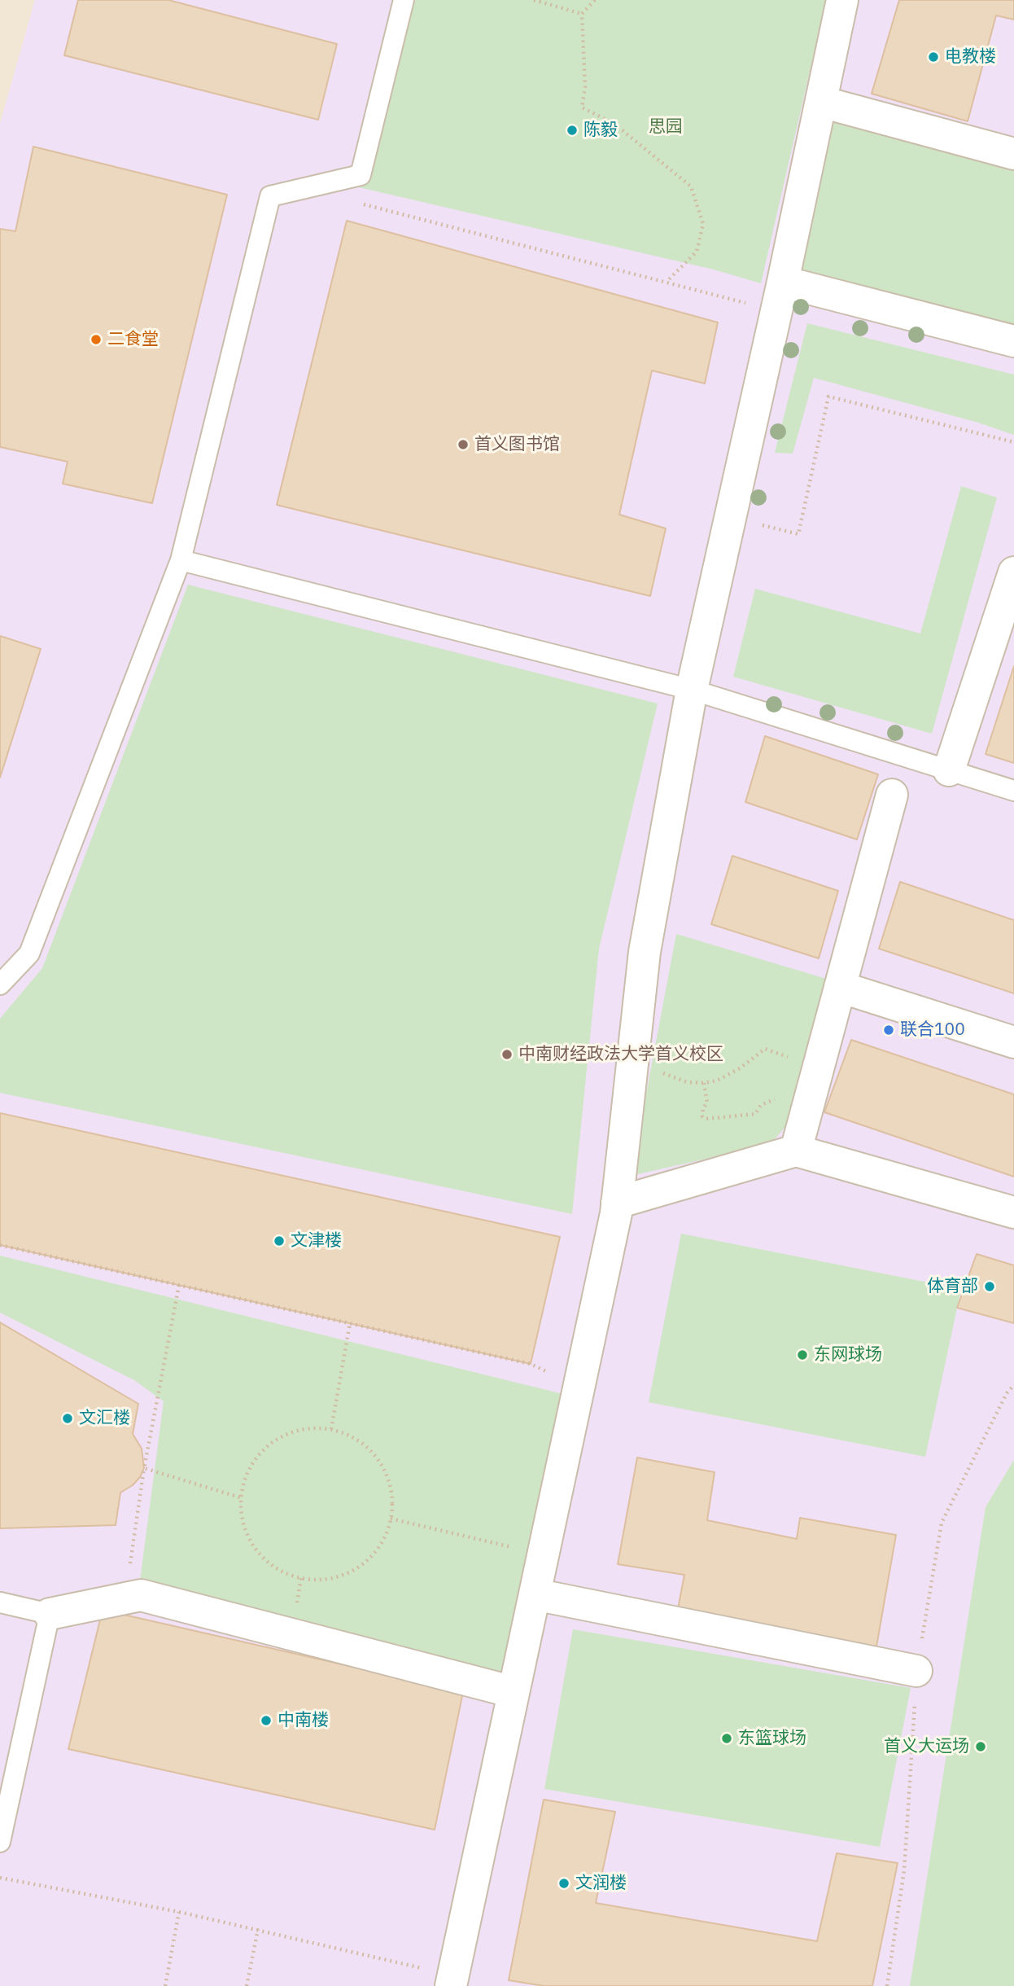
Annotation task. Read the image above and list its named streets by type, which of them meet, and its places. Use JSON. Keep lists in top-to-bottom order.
{
  "parks": ["思园"],
  "places": [
    "电教楼",
    "陈毅",
    "二食堂",
    "首义图书馆",
    "联合100",
    "中南财经政法大学首义校区",
    "文津楼",
    "体育部",
    "东网球场",
    "文汇楼",
    "中南楼",
    "东篮球场",
    "首义大运场",
    "文润楼"
  ]
}
